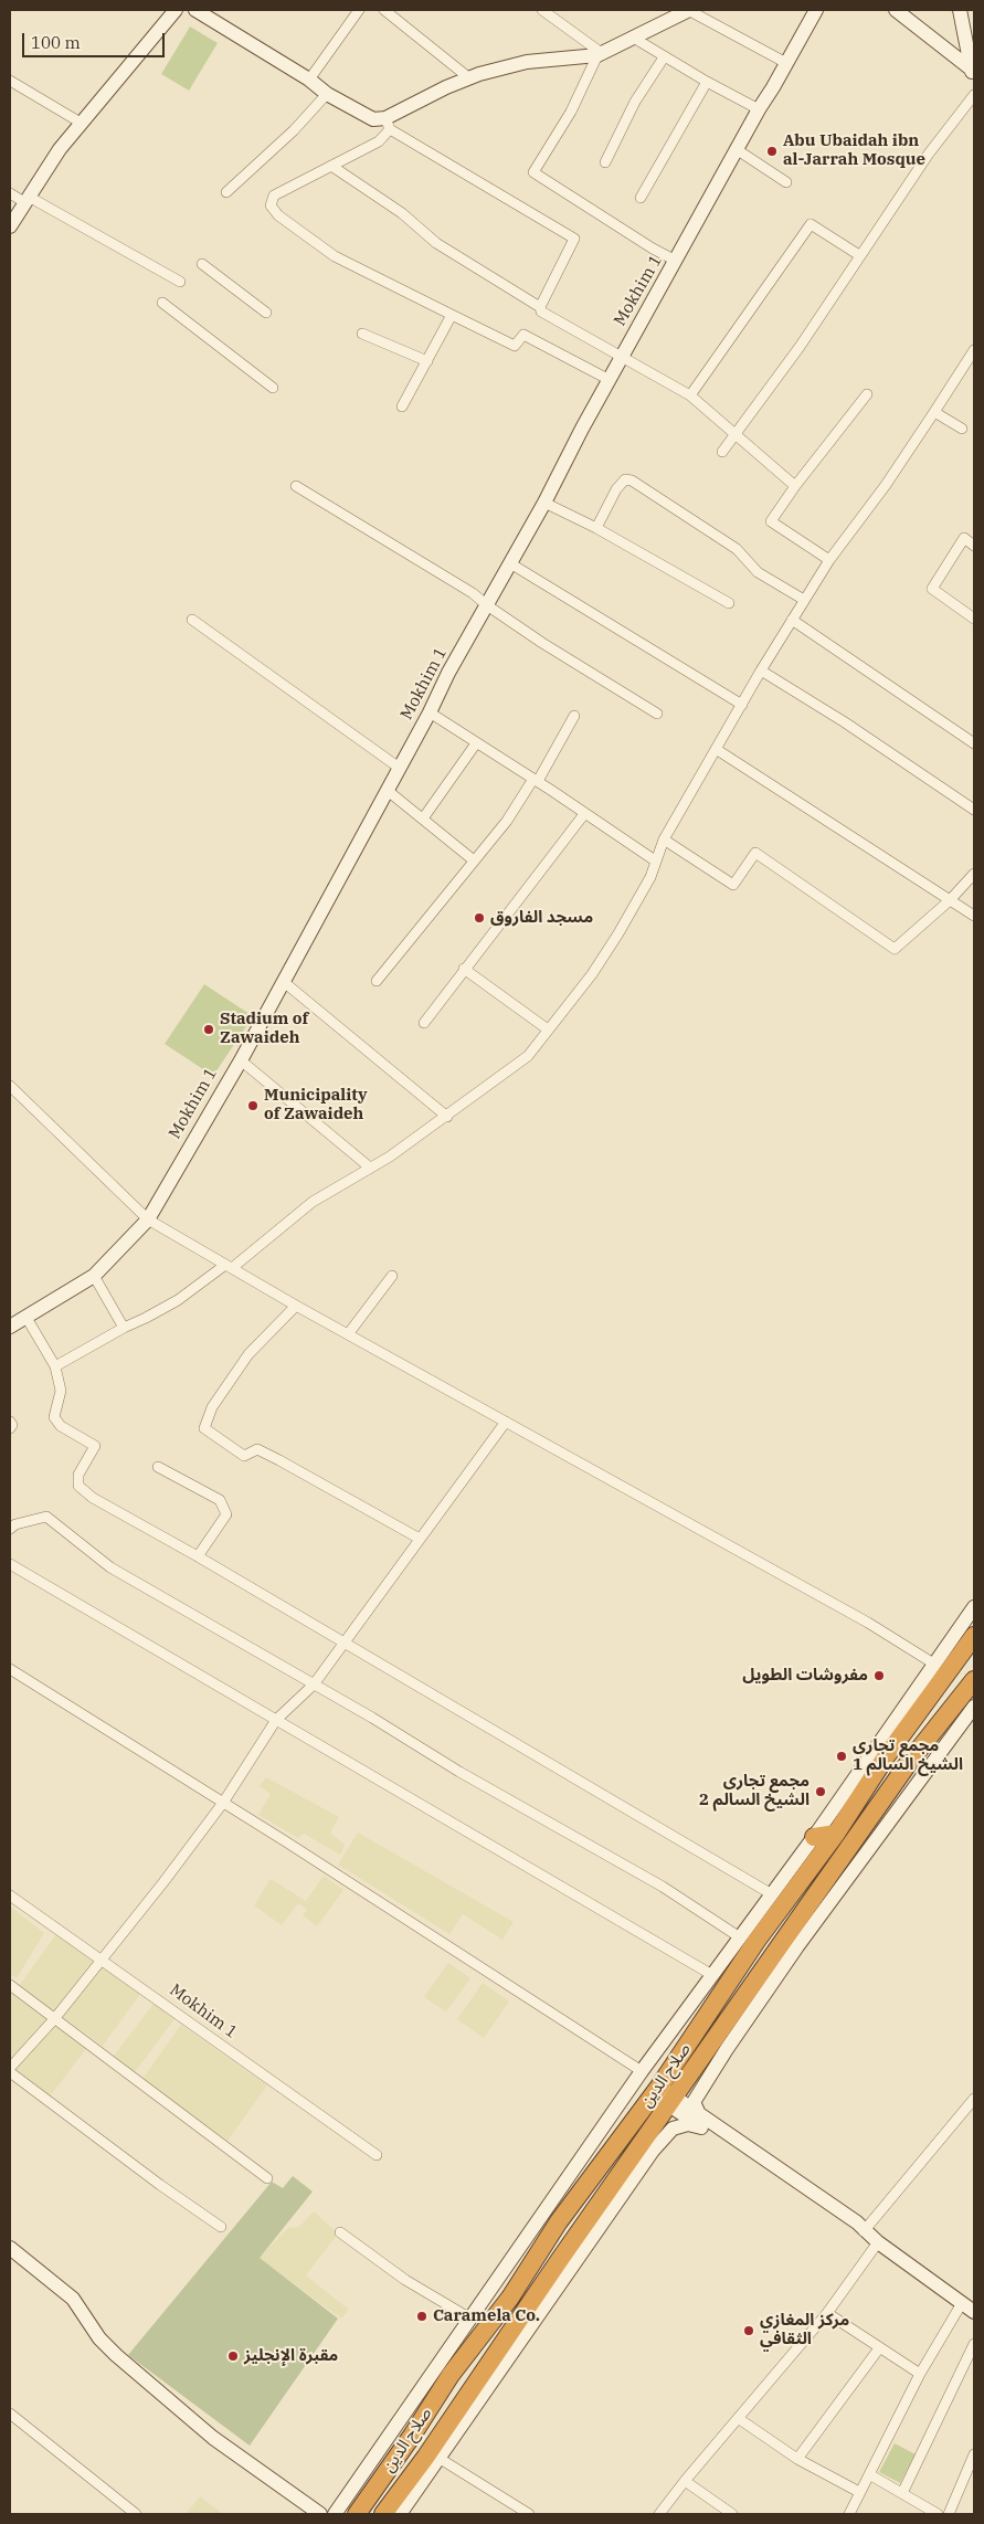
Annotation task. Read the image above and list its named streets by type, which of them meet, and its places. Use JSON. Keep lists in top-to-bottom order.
{
  "streets": {
    "highway": ["صلاح الدين"],
    "street": ["Mokhim 1"]
  },
  "places": [
    "Abu Ubaidah ibn al-Jarrah Mosque",
    "مسجد الفاروق",
    "Stadium of Zawaideh",
    "Municipality of Zawaideh",
    "مفروشات الطويل",
    "مجمع تجاري الشيخ السالم 1",
    "مجمع تجاري الشيخ السالم 2",
    "Caramela Co.",
    "مركز المغازي الثقافي",
    "مقبرة الإنجليز"
  ],
  "scale_bar": "100 m"
}
